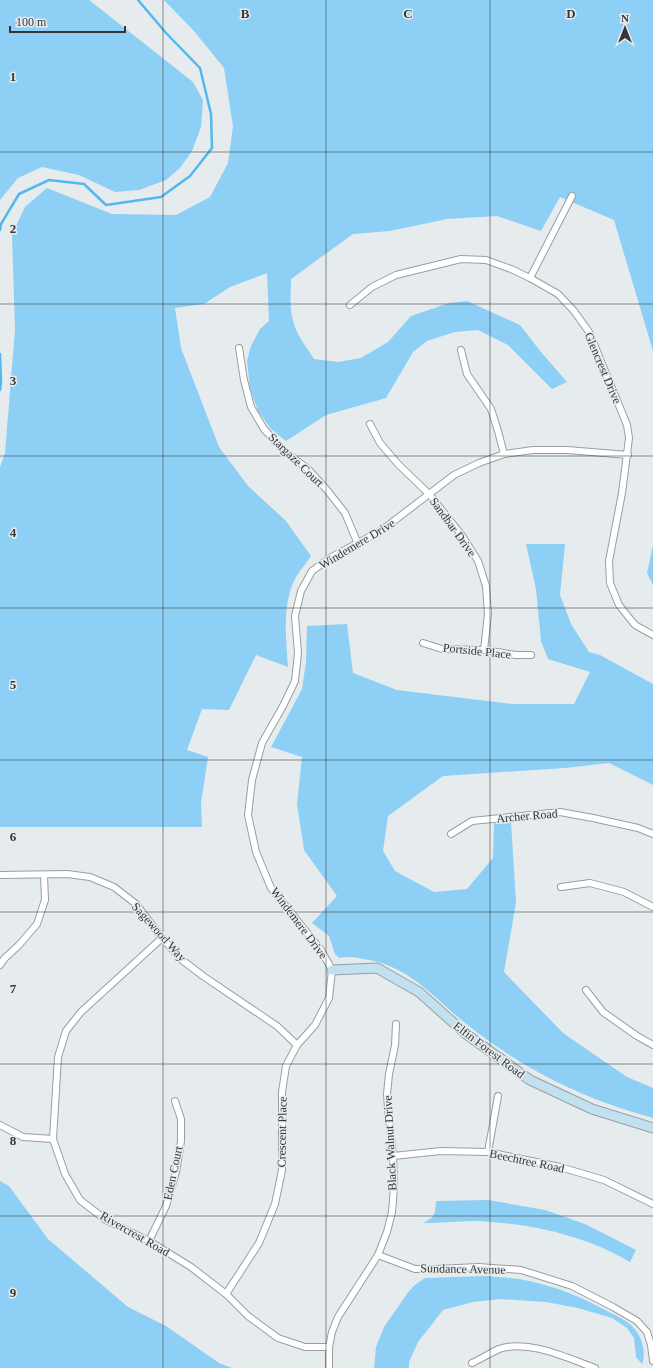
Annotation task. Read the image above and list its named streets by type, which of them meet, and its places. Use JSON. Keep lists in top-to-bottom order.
{
  "streets": {
    "street": [
      "Glencrest Drive",
      "Stargaze Court",
      "Sandbar Drive",
      "Windemere Drive",
      "Portside Place",
      "Archer Road",
      "Sagewood Way",
      "Elfin Forest Road",
      "Crescent Place",
      "Black Walnut Drive",
      "Beechtree Road",
      "Eden Court",
      "Rivercrest Road",
      "Sundance Avenue"
    ]
  },
  "crossings": [
    ["Glencrest Drive", "Windemere Drive"],
    ["Stargaze Court", "Windemere Drive"],
    ["Sandbar Drive", "Windemere Drive"],
    ["Sandbar Drive", "Portside Place"],
    ["Windemere Drive", "Elfin Forest Road"],
    ["Windemere Drive", "Crescent Place"],
    ["Sagewood Way", "Crescent Place"],
    ["Sagewood Way", "Rivercrest Road"],
    ["Elfin Forest Road", "Crescent Place"],
    ["Crescent Place", "Rivercrest Road"],
    ["Black Walnut Drive", "Beechtree Road"],
    ["Black Walnut Drive", "Rivercrest Road"],
    ["Black Walnut Drive", "Sundance Avenue"],
    ["Eden Court", "Rivercrest Road"]
  ],
  "scale_bar": "100 m",
  "north": "top",
  "grid": {
    "columns": ["B", "C", "D"],
    "rows": [
      "1",
      "2",
      "3",
      "4",
      "5",
      "6",
      "7",
      "8",
      "9"
    ]
  }
}
